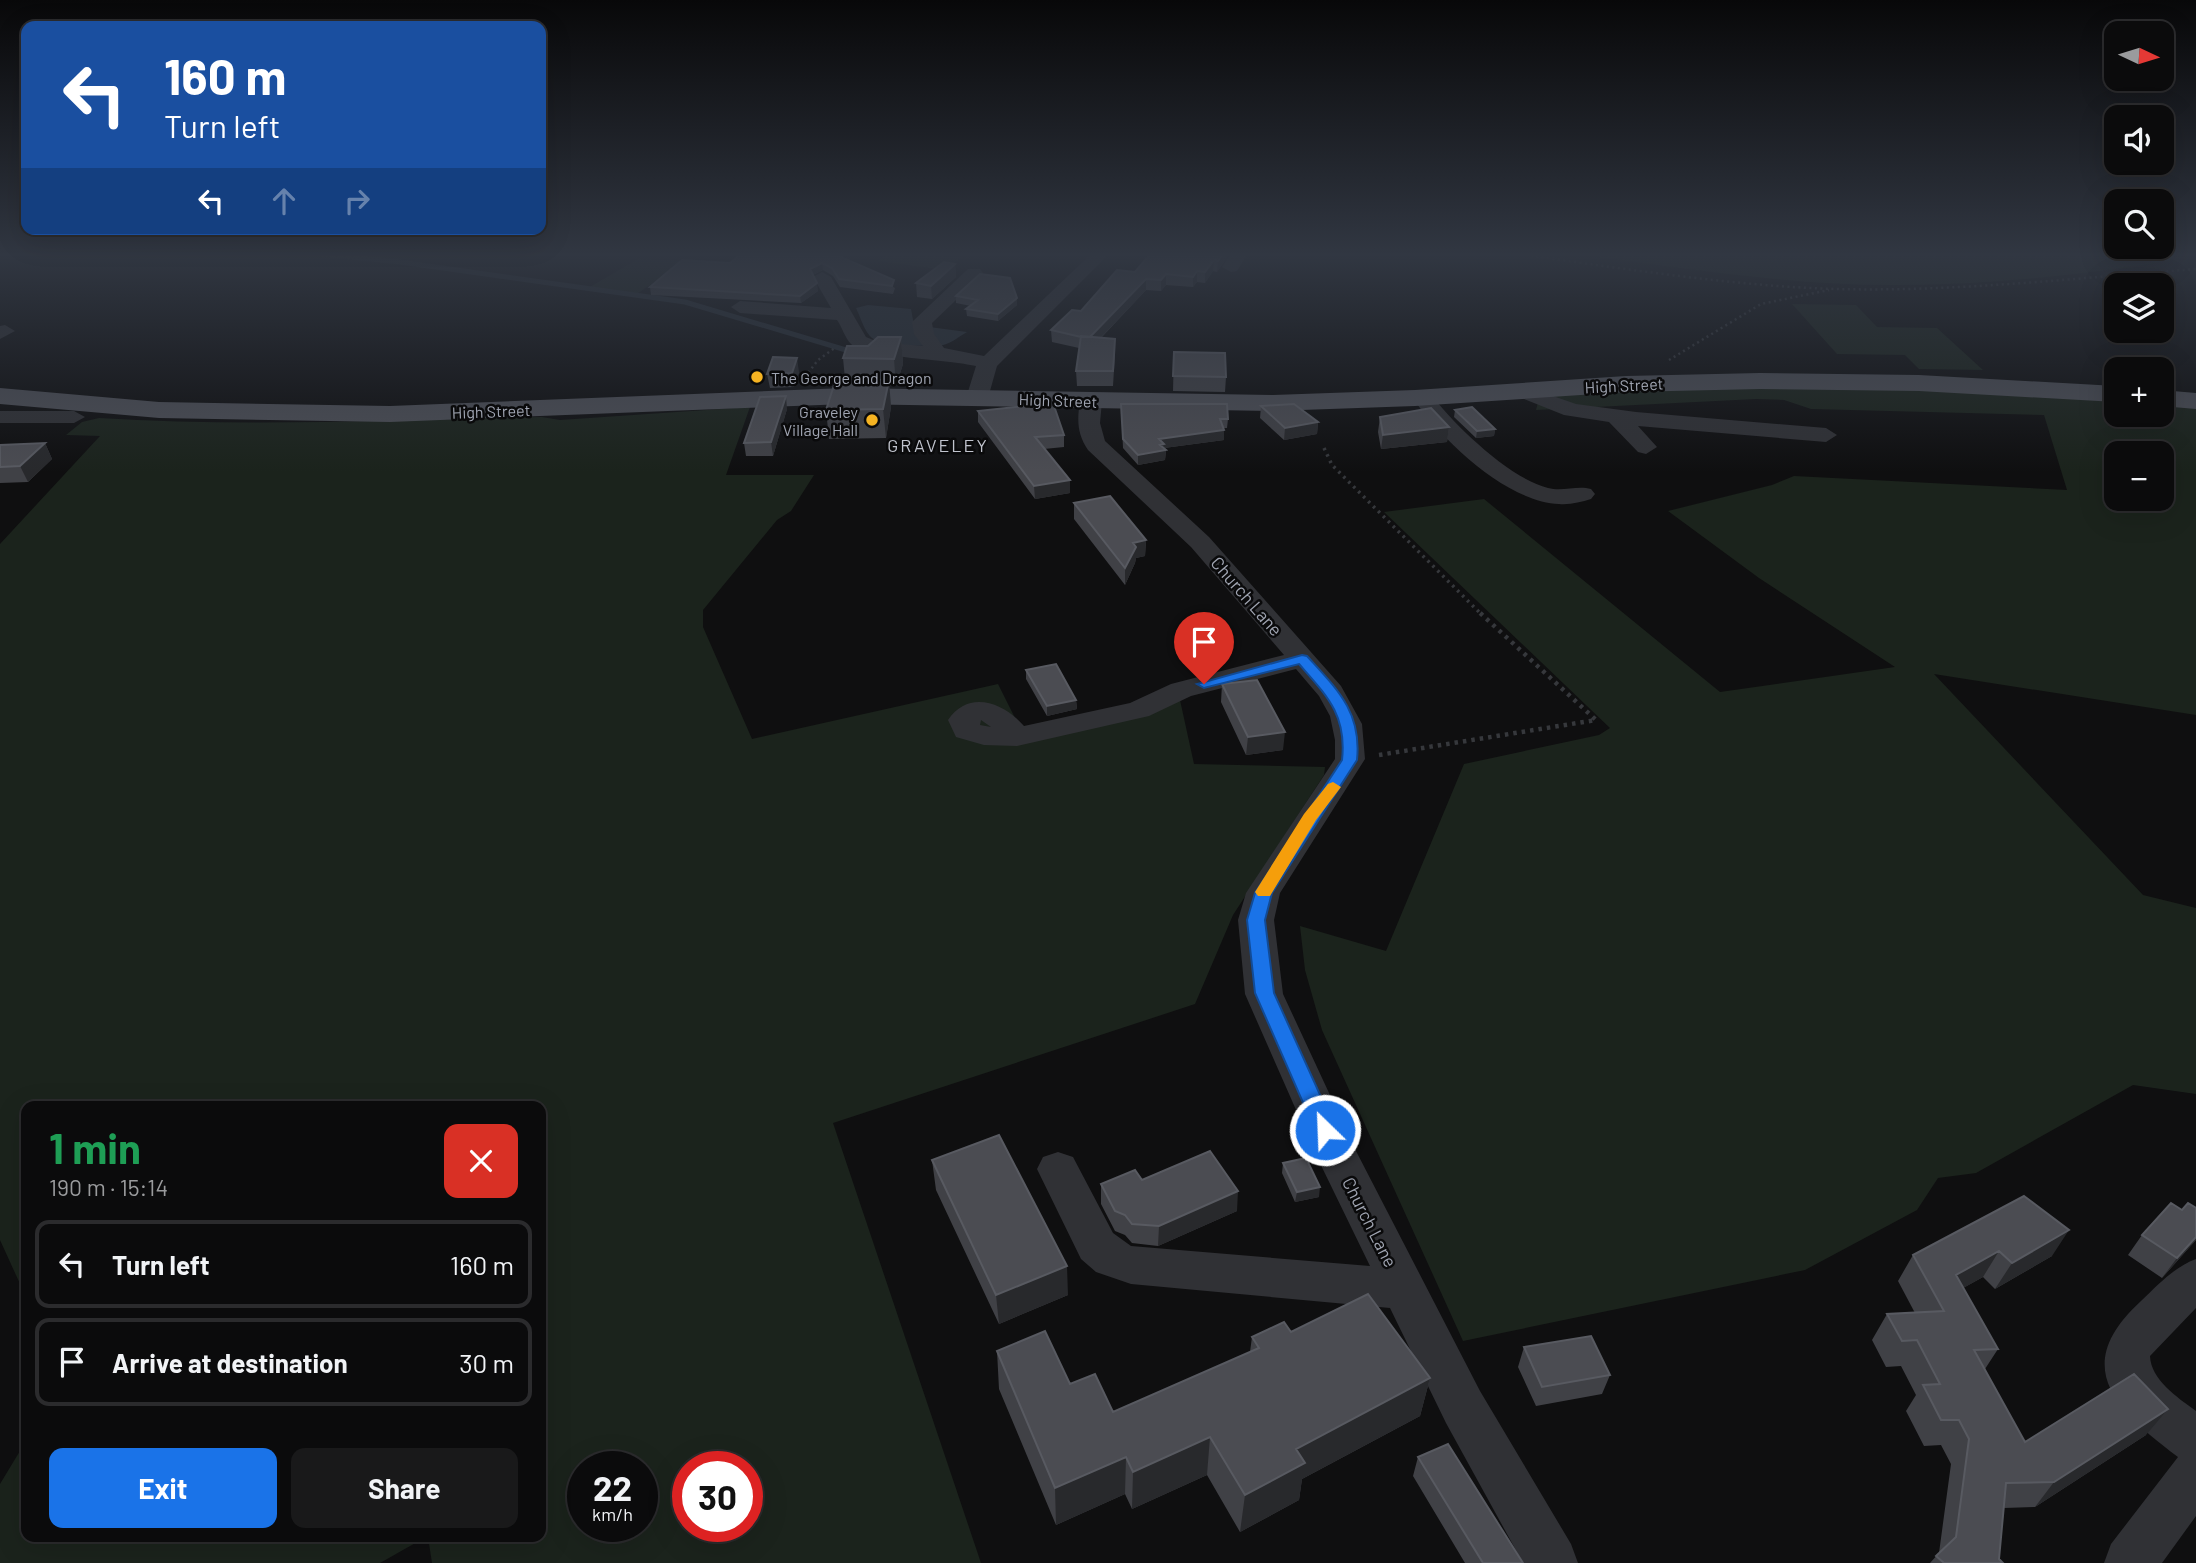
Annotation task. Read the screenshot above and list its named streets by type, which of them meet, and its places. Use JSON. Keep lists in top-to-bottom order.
{
  "streets": {
    "main road": ["High Street"],
    "street": ["Church Lane"]
  },
  "crossings": [
    ["High Street", "Church Lane"]
  ],
  "districts": ["GRAVELEY"],
  "places": ["The George and Dragon", "Graveley Village Hall"],
  "north": "right",
  "page": {
    "map_buttons": ["+", "−"],
    "turn": ["160 m", "Turn left"],
    "heading": ["1 min", "190 m · 15:14"],
    "list": [
      {
        "name": "Turn left",
        "value": "160 m"
      },
      {
        "name": "Arrive at destination",
        "value": "30 m"
      }
    ],
    "buttons": ["Exit", "Share"],
    "speed": "22 km/h",
    "limit": "30"
  }
}
